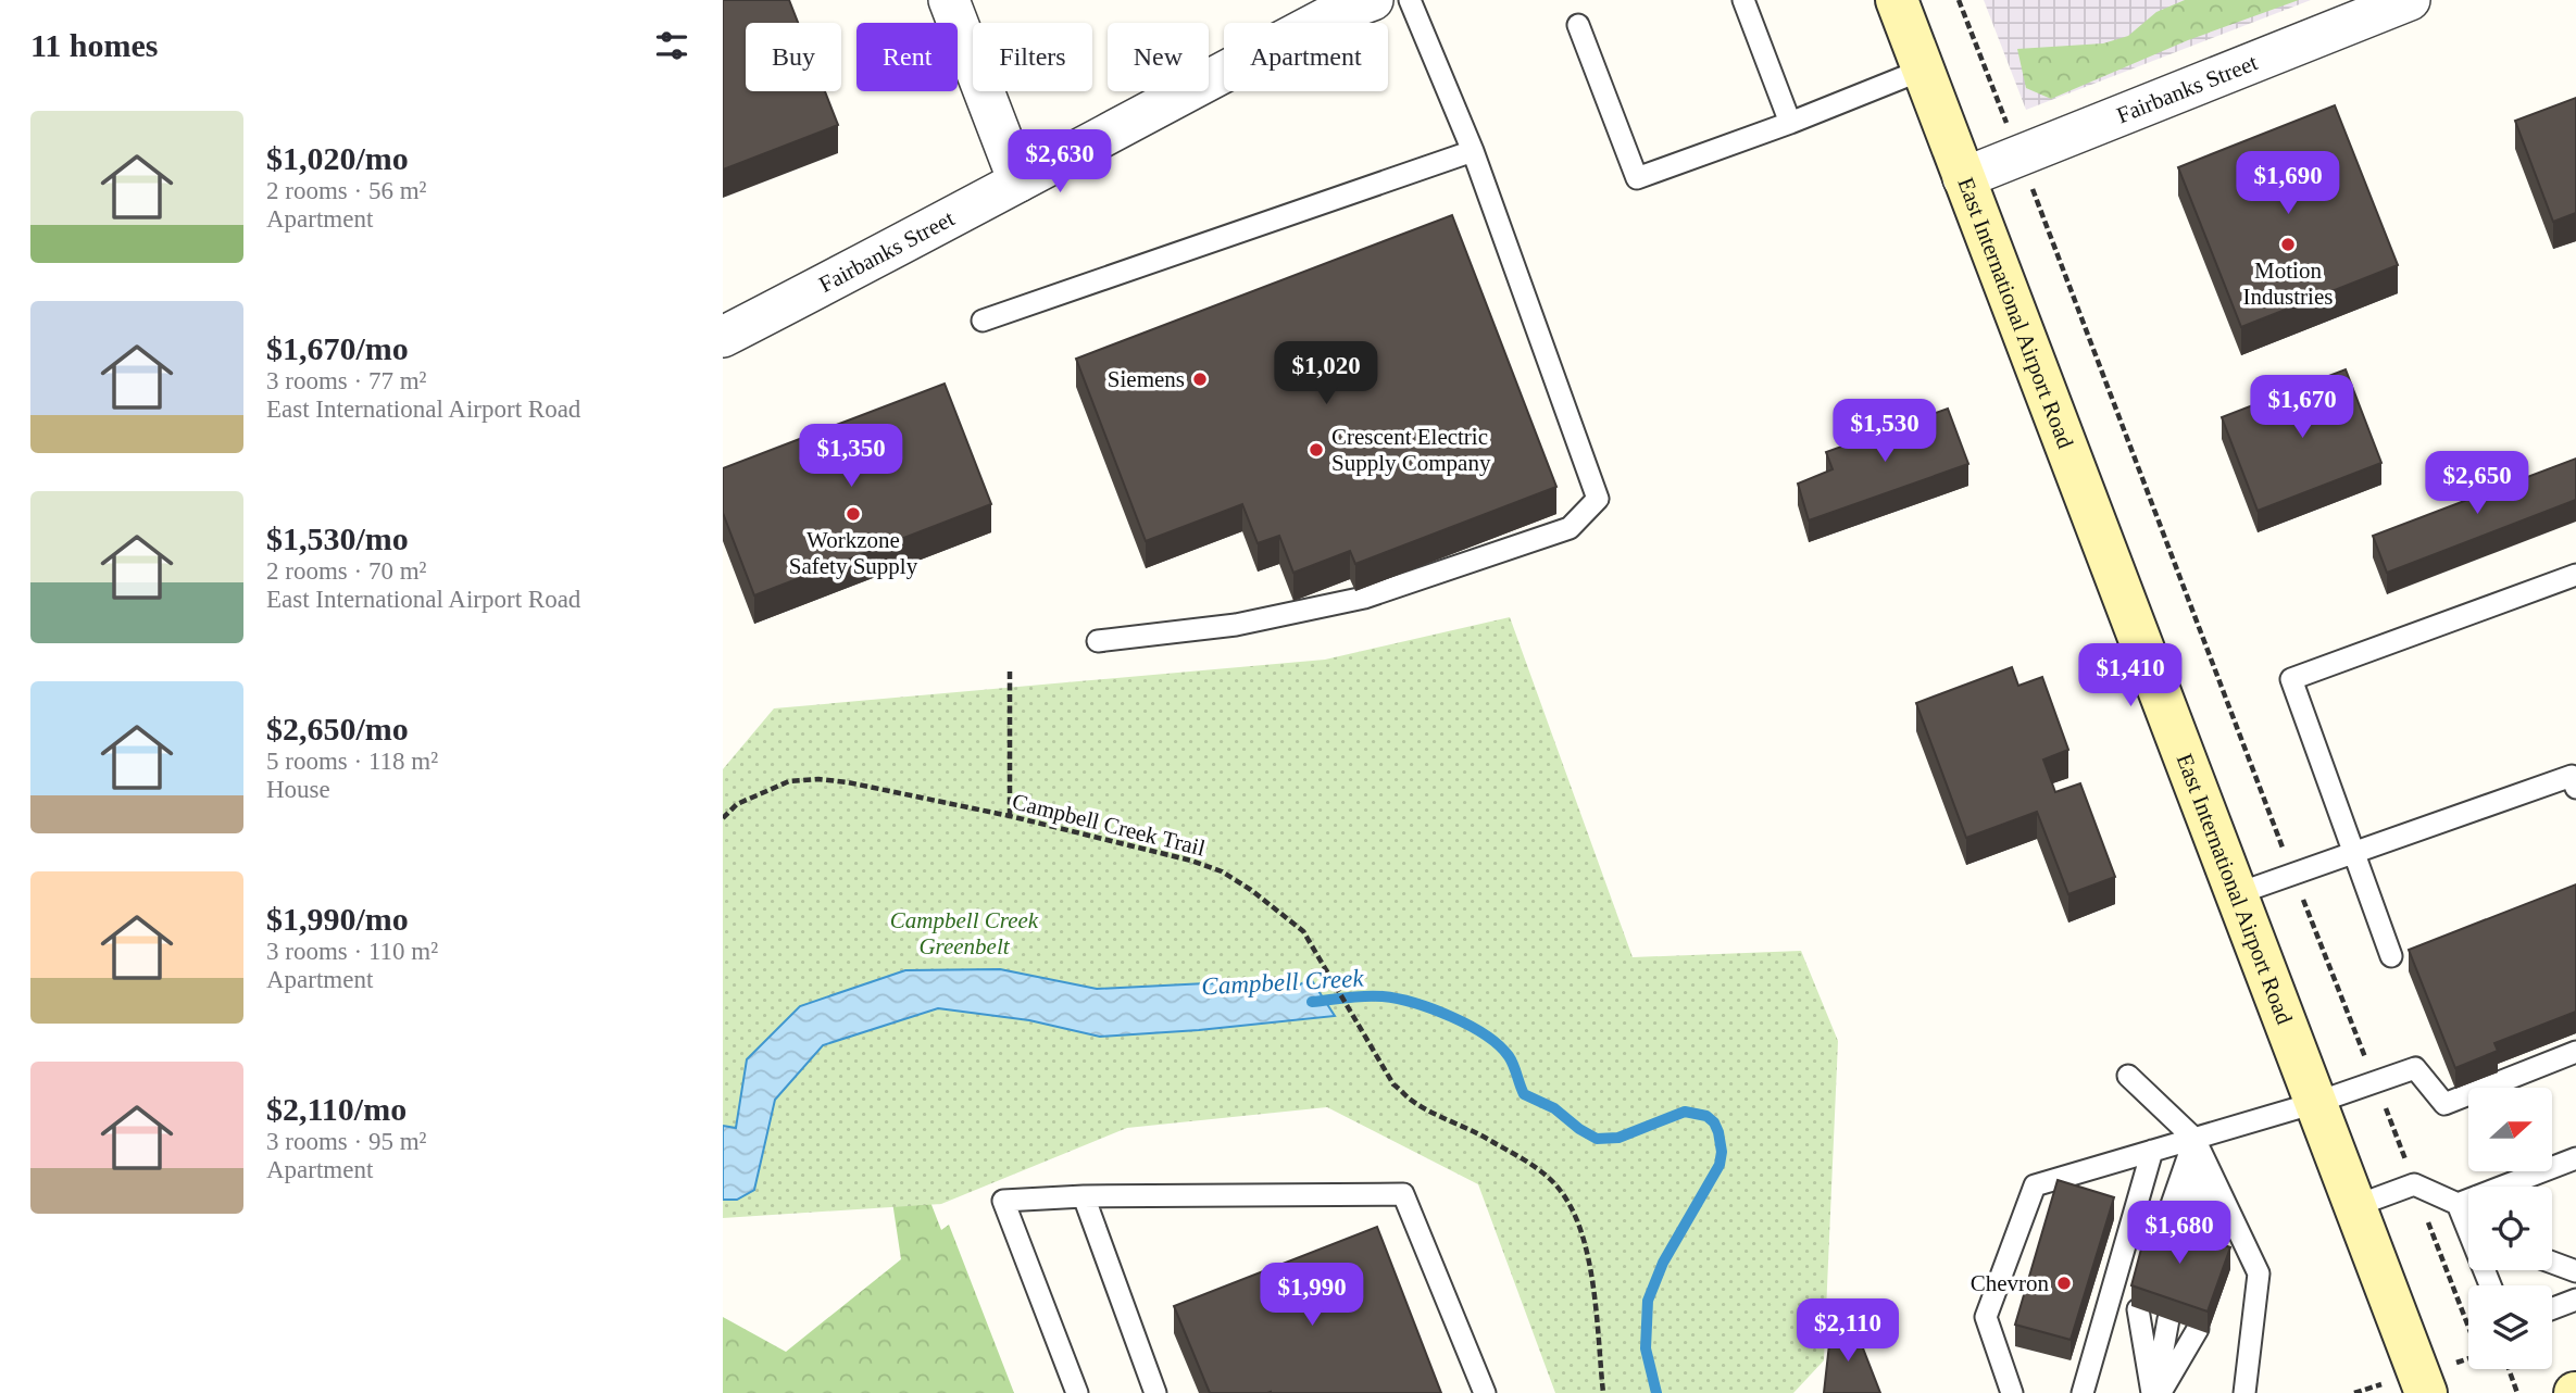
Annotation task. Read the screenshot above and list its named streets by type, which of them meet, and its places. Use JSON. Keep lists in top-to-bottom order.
{
  "streets": {
    "main road": ["East International Airport Road"],
    "street": ["Fairbanks Street"],
    "path": ["Campbell Creek Trail"]
  },
  "crossings": [
    ["Fairbanks Street", "East International Airport Road"]
  ],
  "water": ["Campbell Creek"],
  "parks": ["Campbell Creek Greenbelt"],
  "places": [
    "Motion Industries",
    "Siemens",
    "Crescent Electric Supply Company",
    "Workzone Safety Supply",
    "Chevron"
  ],
  "north": "right",
  "page": {
    "heading": "11 homes",
    "chip": [
      "Buy",
      "Rent",
      "Filters",
      "New",
      "Apartment"
    ],
    "list": [
      {
        "name": "$1,020/mo",
        "note": "2 rooms · 56 m² · Apartment"
      },
      {
        "name": "$1,670/mo",
        "note": "3 rooms · 77 m² · East International Airport Road"
      },
      {
        "name": "$1,530/mo",
        "note": "2 rooms · 70 m² · East International Airport Road"
      },
      {
        "name": "$2,650/mo",
        "note": "5 rooms · 118 m² · House"
      },
      {
        "name": "$1,990/mo",
        "note": "3 rooms · 110 m² · Apartment"
      },
      {
        "name": "$2,110/mo",
        "note": "3 rooms · 95 m² · Apartment"
      }
    ],
    "price": [
      "$2,630",
      "$1,690",
      "$1,020",
      "$1,670",
      "$1,530",
      "$1,350",
      "$2,650",
      "$1,410",
      "$1,680",
      "$1,990",
      "$2,110"
    ]
  }
}
